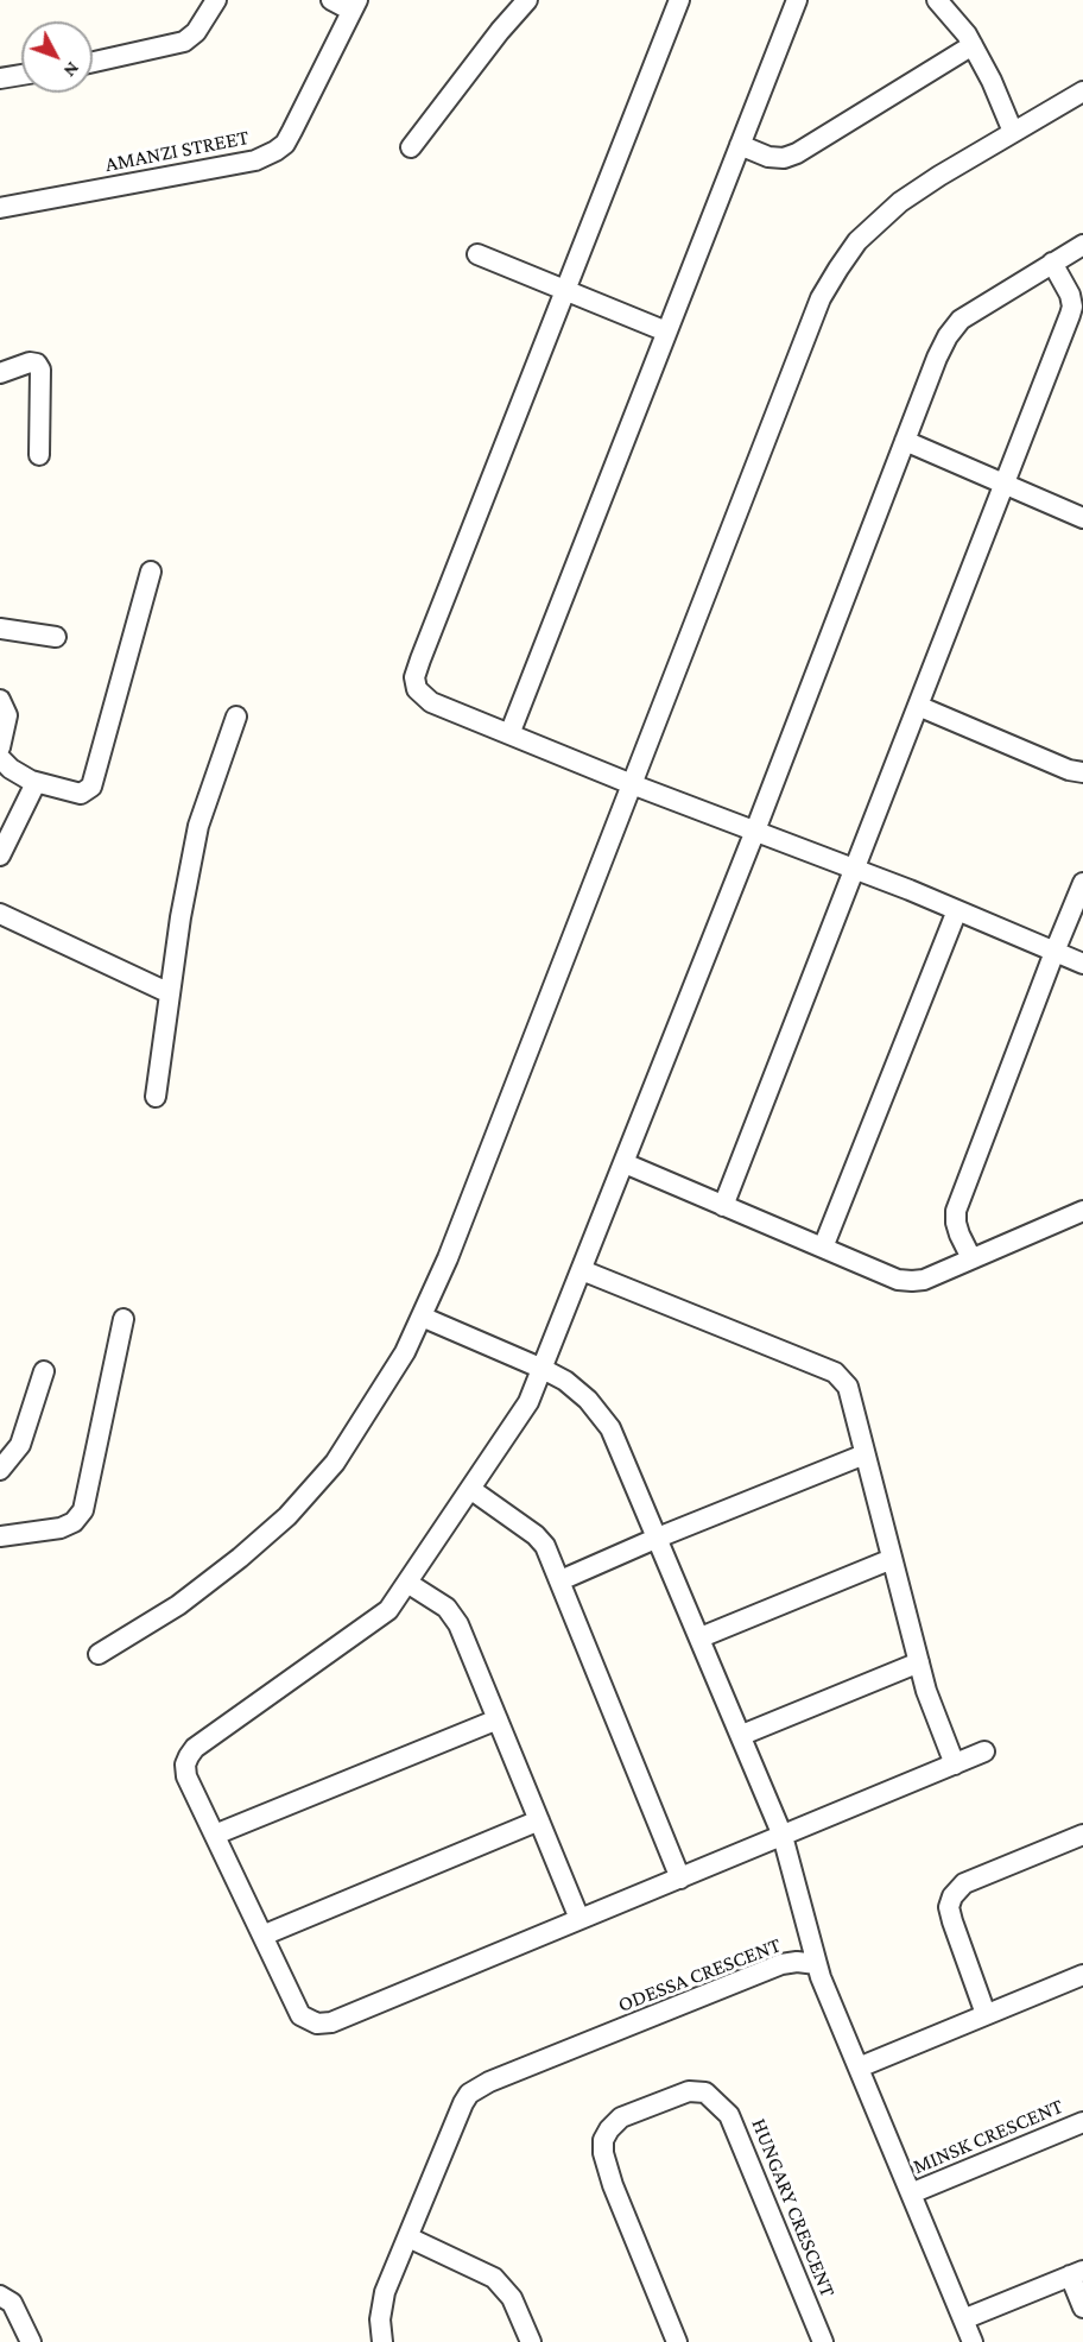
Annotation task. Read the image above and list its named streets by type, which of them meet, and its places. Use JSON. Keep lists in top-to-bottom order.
{
  "streets": {
    "street": [
      "AMANZI STREET",
      "ODESSA CRESCENT",
      "MINSK CRESCENT",
      "HUNGARY CRESCENT"
    ]
  },
  "north": "bottom right"
}
